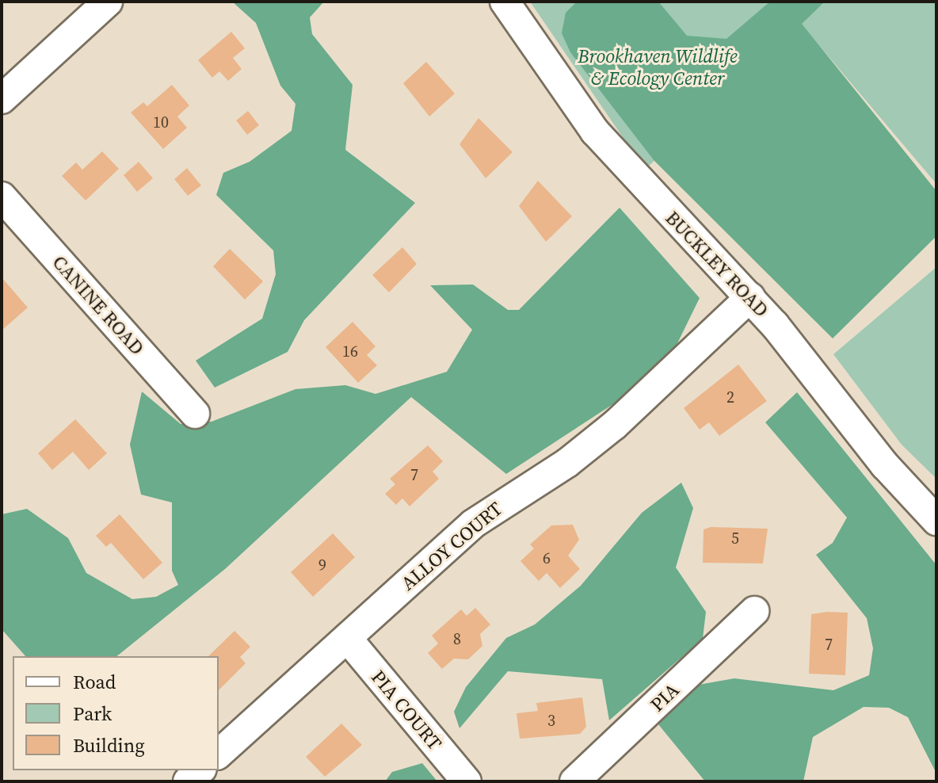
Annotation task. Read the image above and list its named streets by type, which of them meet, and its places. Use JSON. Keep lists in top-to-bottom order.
{
  "streets": {
    "street": [
      "BUCKLEY ROAD",
      "CANINE ROAD",
      "ALLOY COURT",
      "PIA",
      "PIA COURT"
    ]
  },
  "crossings": [
    ["BUCKLEY ROAD", "ALLOY COURT"],
    ["ALLOY COURT", "PIA COURT"]
  ],
  "parks": ["Brookhaven Wildlife & Ecology Center"],
  "house_numbers": [
    "10",
    "16",
    "2",
    "7",
    "5",
    "6",
    "9",
    "8",
    "7",
    "3"
  ],
  "legend": ["Road", "Park", "Building"]
}
